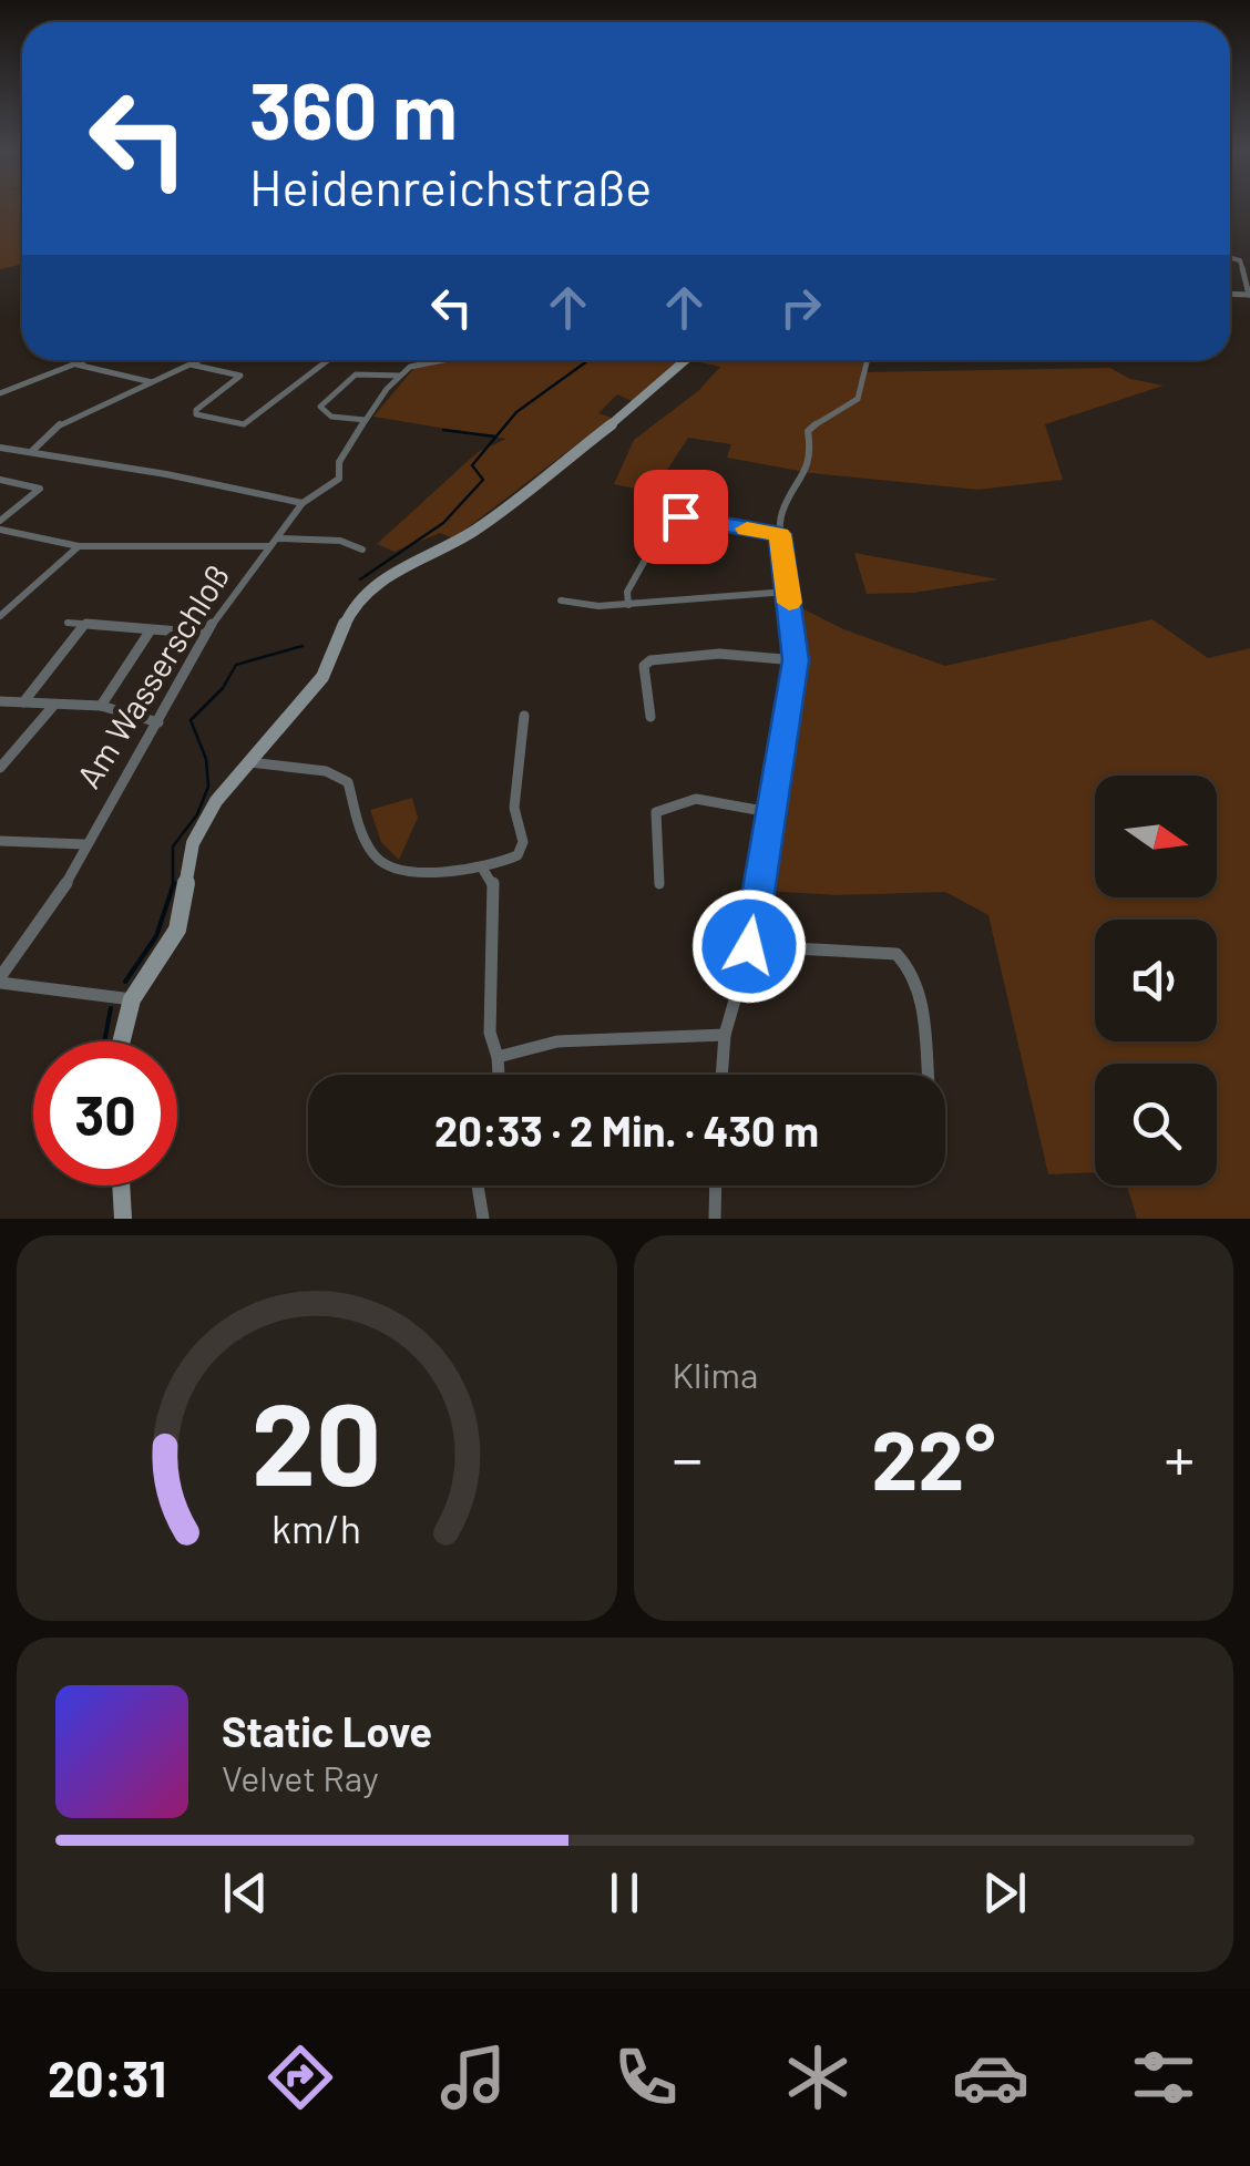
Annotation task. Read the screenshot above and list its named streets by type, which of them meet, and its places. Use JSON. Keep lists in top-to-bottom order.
{
  "streets": {
    "street": ["Am Wasserschloß"]
  },
  "north": "right",
  "page": {
    "turn": ["360 m", "Heidenreichstraße"],
    "limit": "30",
    "trip": "20:33 · 2 Min. · 430 m",
    "tile": "Klima",
    "heat": ["−", "22°", "+"],
    "song": ["Static Love", "Velvet Ray"],
    "tabs": "20:31",
    "gauge": ["20", "km/h"]
  }
}
